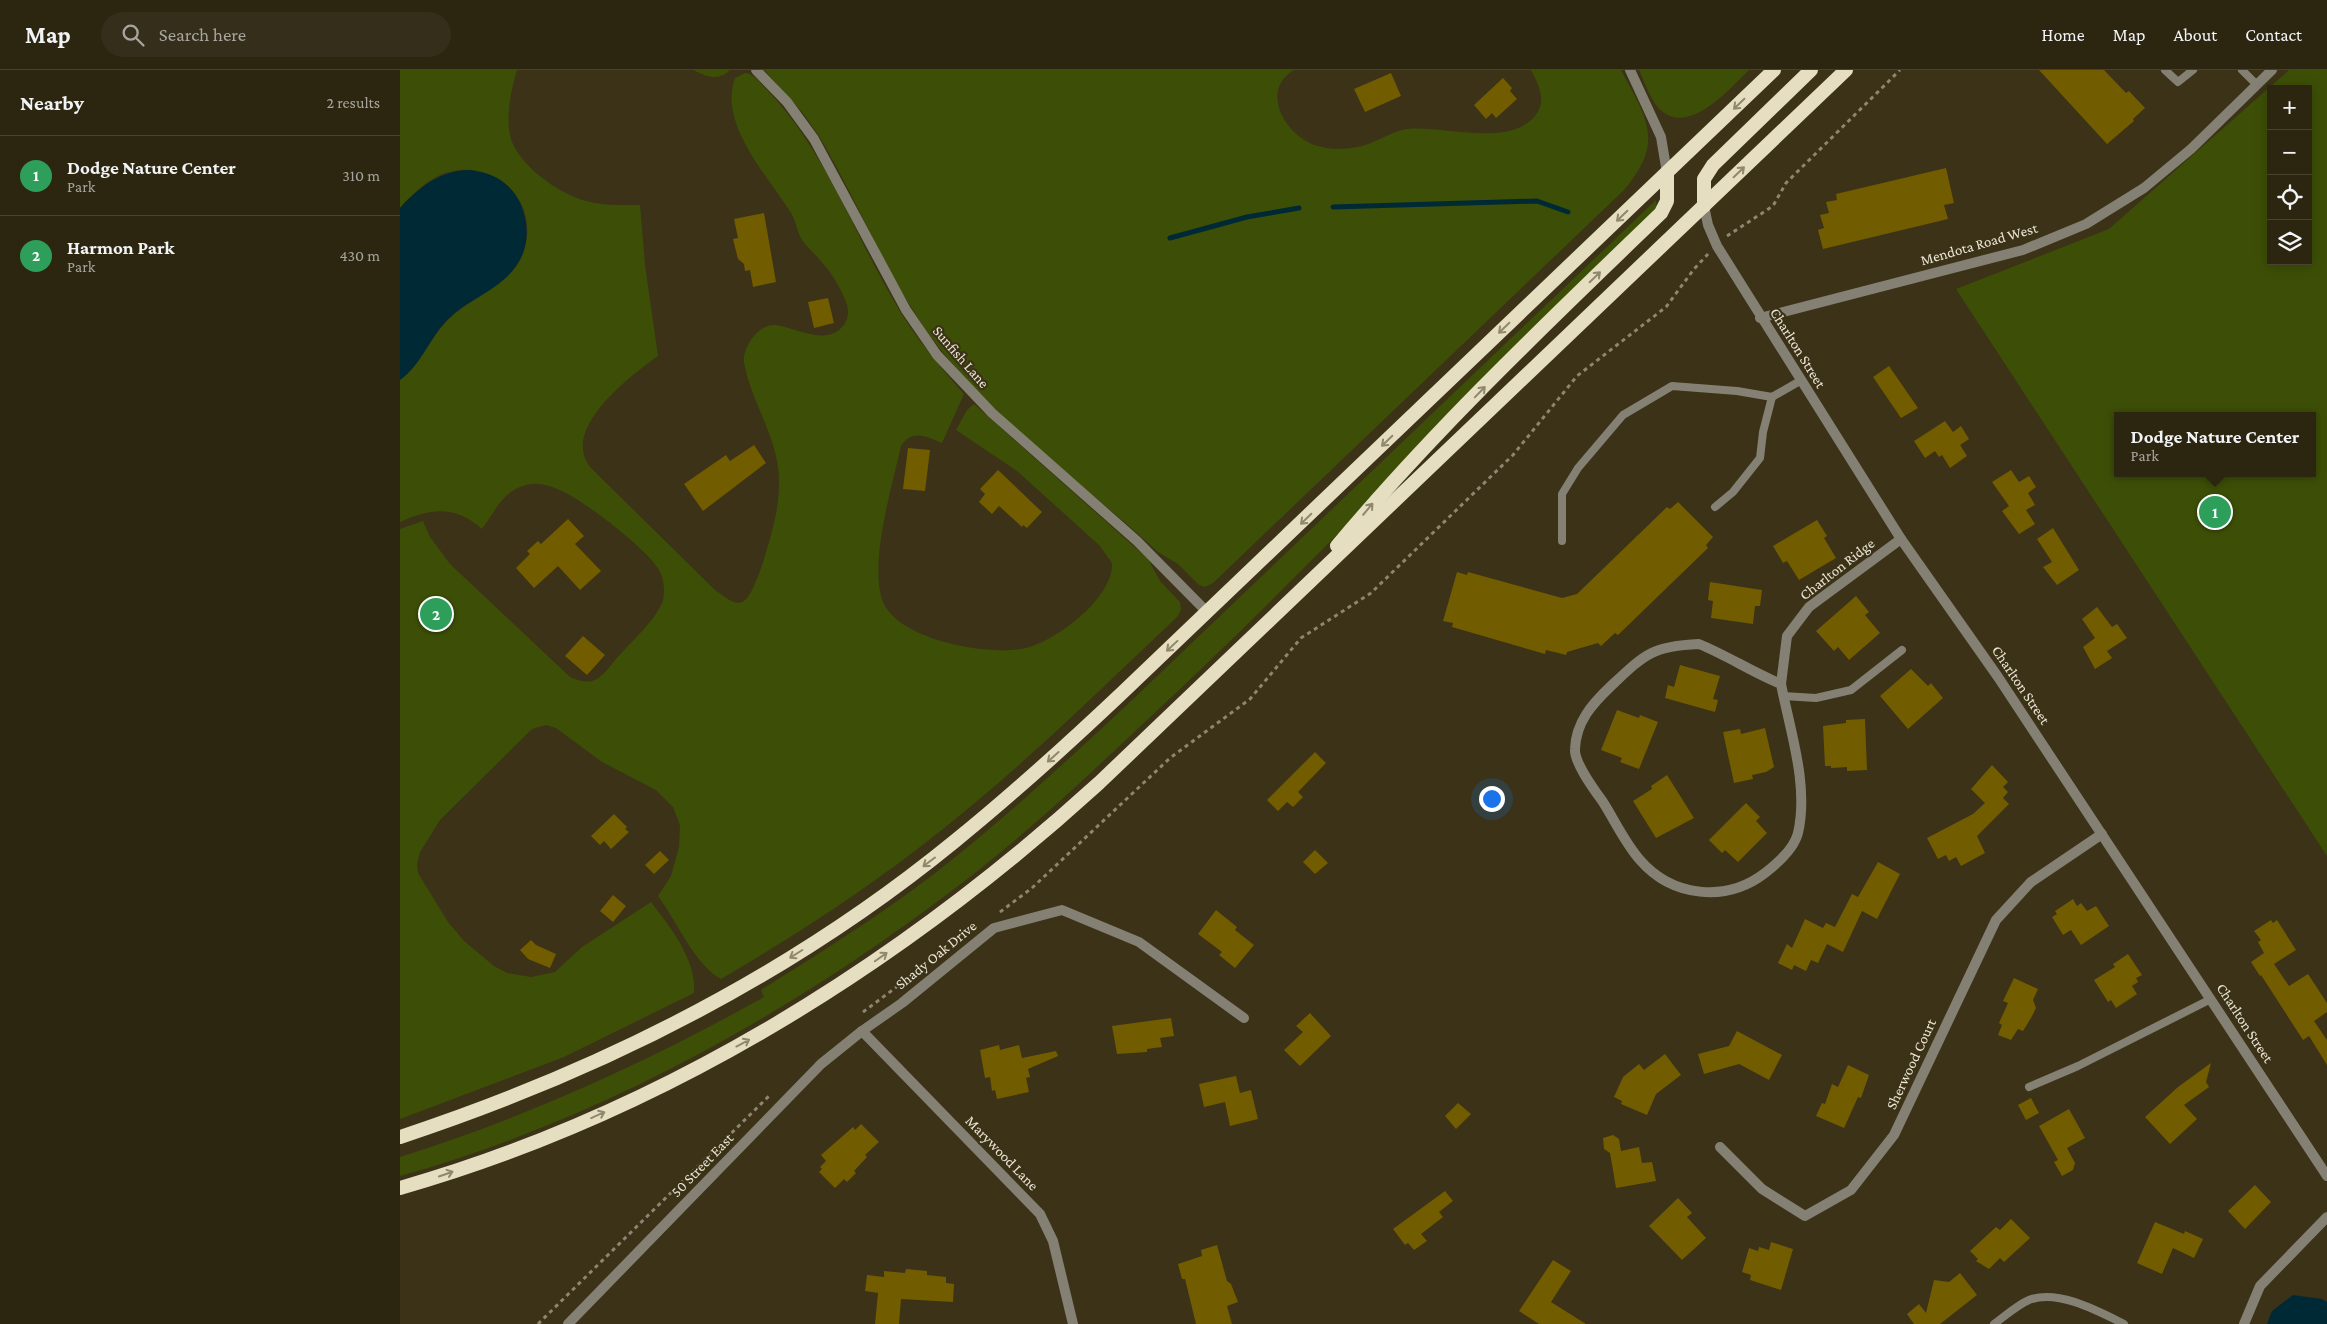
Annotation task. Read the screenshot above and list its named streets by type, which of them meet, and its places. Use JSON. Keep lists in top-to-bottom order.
{
  "streets": {
    "street": [
      "Mendota Road West",
      "Charlton Street",
      "Sunfish Lane",
      "Charlton Ridge",
      "Shady Oak Drive",
      "Sherwood Court",
      "Marywood Lane",
      "50 Street East"
    ]
  },
  "crossings": [
    ["Mendota Road West", "Charlton Street"],
    ["Charlton Street", "Charlton Ridge"],
    ["Charlton Street", "Sherwood Court"],
    ["Shady Oak Drive", "Marywood Lane"],
    ["Shady Oak Drive", "50 Street East"],
    ["Marywood Lane", "50 Street East"]
  ],
  "page": {
    "header": "Map",
    "search": "Search here",
    "nav": [
      "Home",
      "Map",
      "About",
      "Contact"
    ],
    "heading": ["Nearby", "2 results"],
    "map_buttons": ["+", "−"],
    "list": [
      {
        "mark": "1",
        "name": "Dodge Nature Center",
        "note": "Park",
        "value": "310 m"
      },
      {
        "mark": "2",
        "name": "Harmon Park",
        "note": "Park",
        "value": "430 m"
      }
    ],
    "popup": ["Dodge Nature Center", "Park"],
    "pins": ["1", "2"]
  }
}
